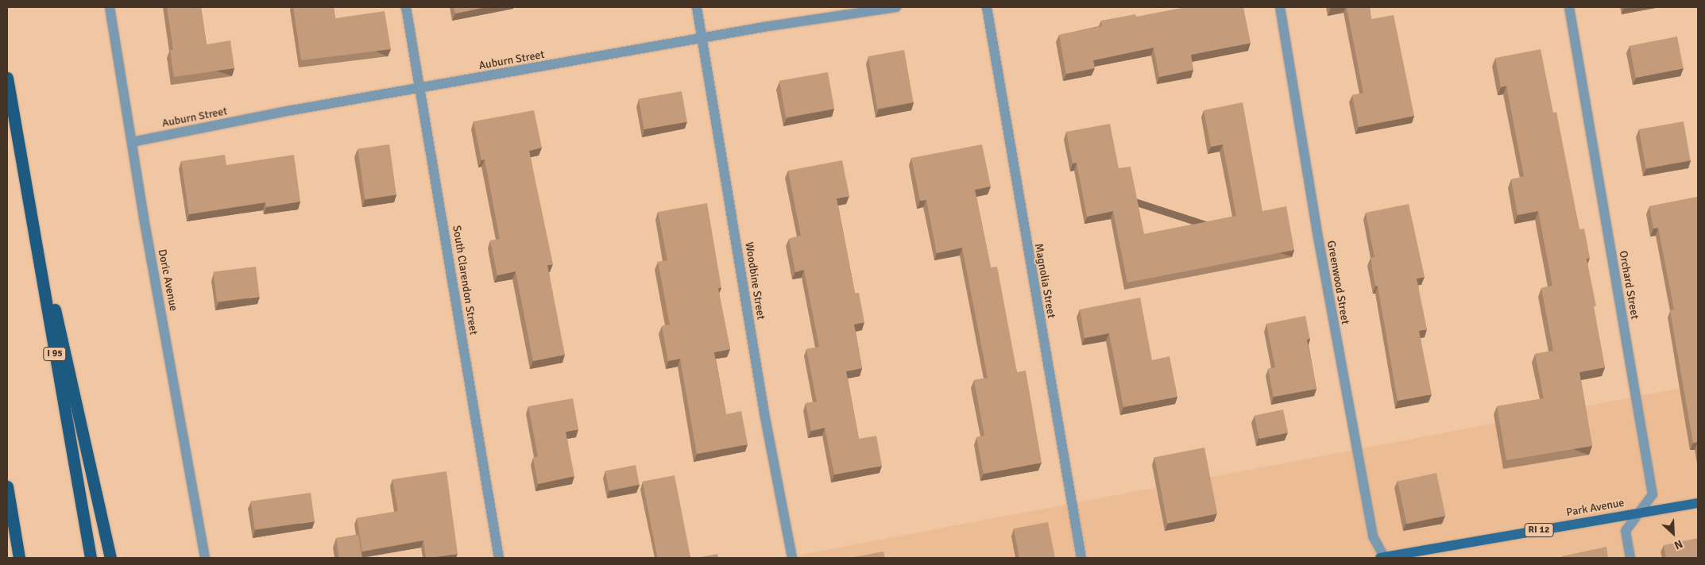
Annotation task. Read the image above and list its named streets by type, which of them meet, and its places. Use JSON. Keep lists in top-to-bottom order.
{
  "streets": {
    "highway": ["I 95"],
    "main road": ["Park Avenue", "RI 12"],
    "street": [
      "Auburn Street",
      "Doric Avenue",
      "South Clarendon Street",
      "Woodbine Street",
      "Magnolia Street",
      "Greenwood Street",
      "Orchard Street"
    ]
  },
  "crossings": [
    ["Auburn Street", "Doric Avenue"],
    ["Auburn Street", "South Clarendon Street"],
    ["Auburn Street", "Woodbine Street"],
    ["Greenwood Street", "Park Avenue"],
    ["Orchard Street", "Park Avenue"]
  ],
  "north": "bottom right"
}
